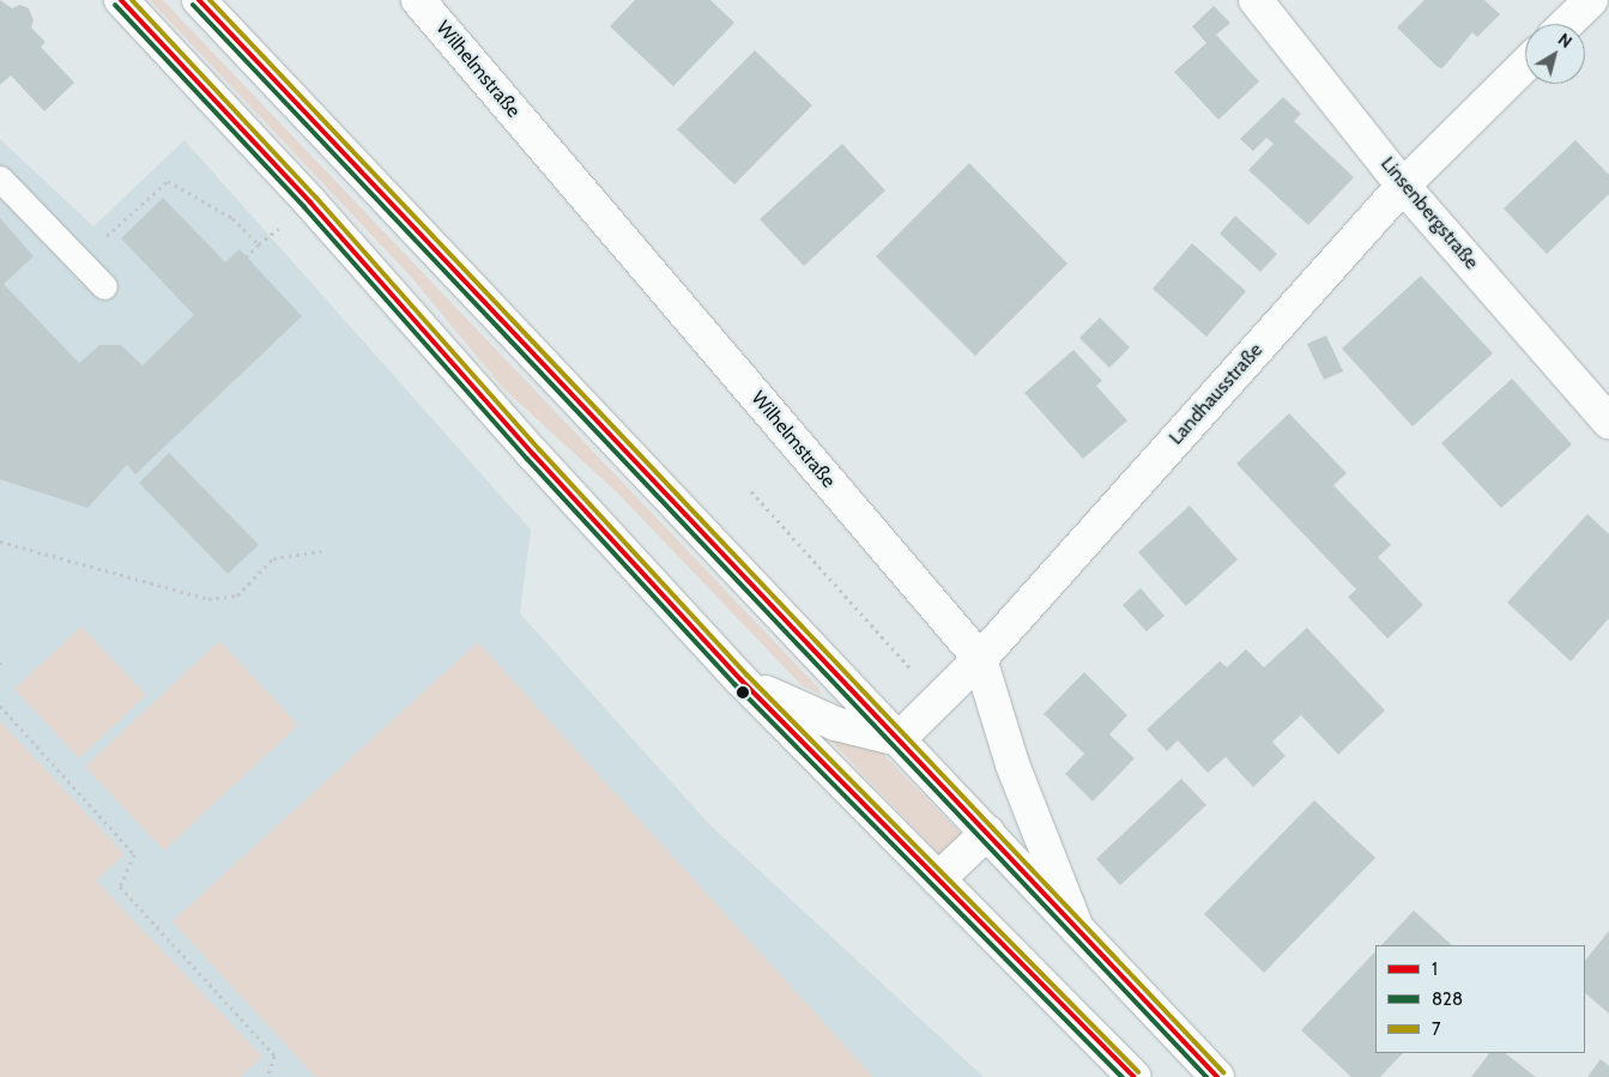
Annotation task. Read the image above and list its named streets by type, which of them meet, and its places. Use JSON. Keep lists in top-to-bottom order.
{
  "streets": {
    "main road": ["Wilhelmstraße", "Linsenbergstraße", "Landhausstraße"]
  },
  "crossings": [
    ["Wilhelmstraße", "Landhausstraße"],
    ["Linsenbergstraße", "Landhausstraße"]
  ],
  "lines": ["transit line 1", "transit line 7", "transit line 828"],
  "legend": ["1", "828", "7"],
  "north": "top right"
}
